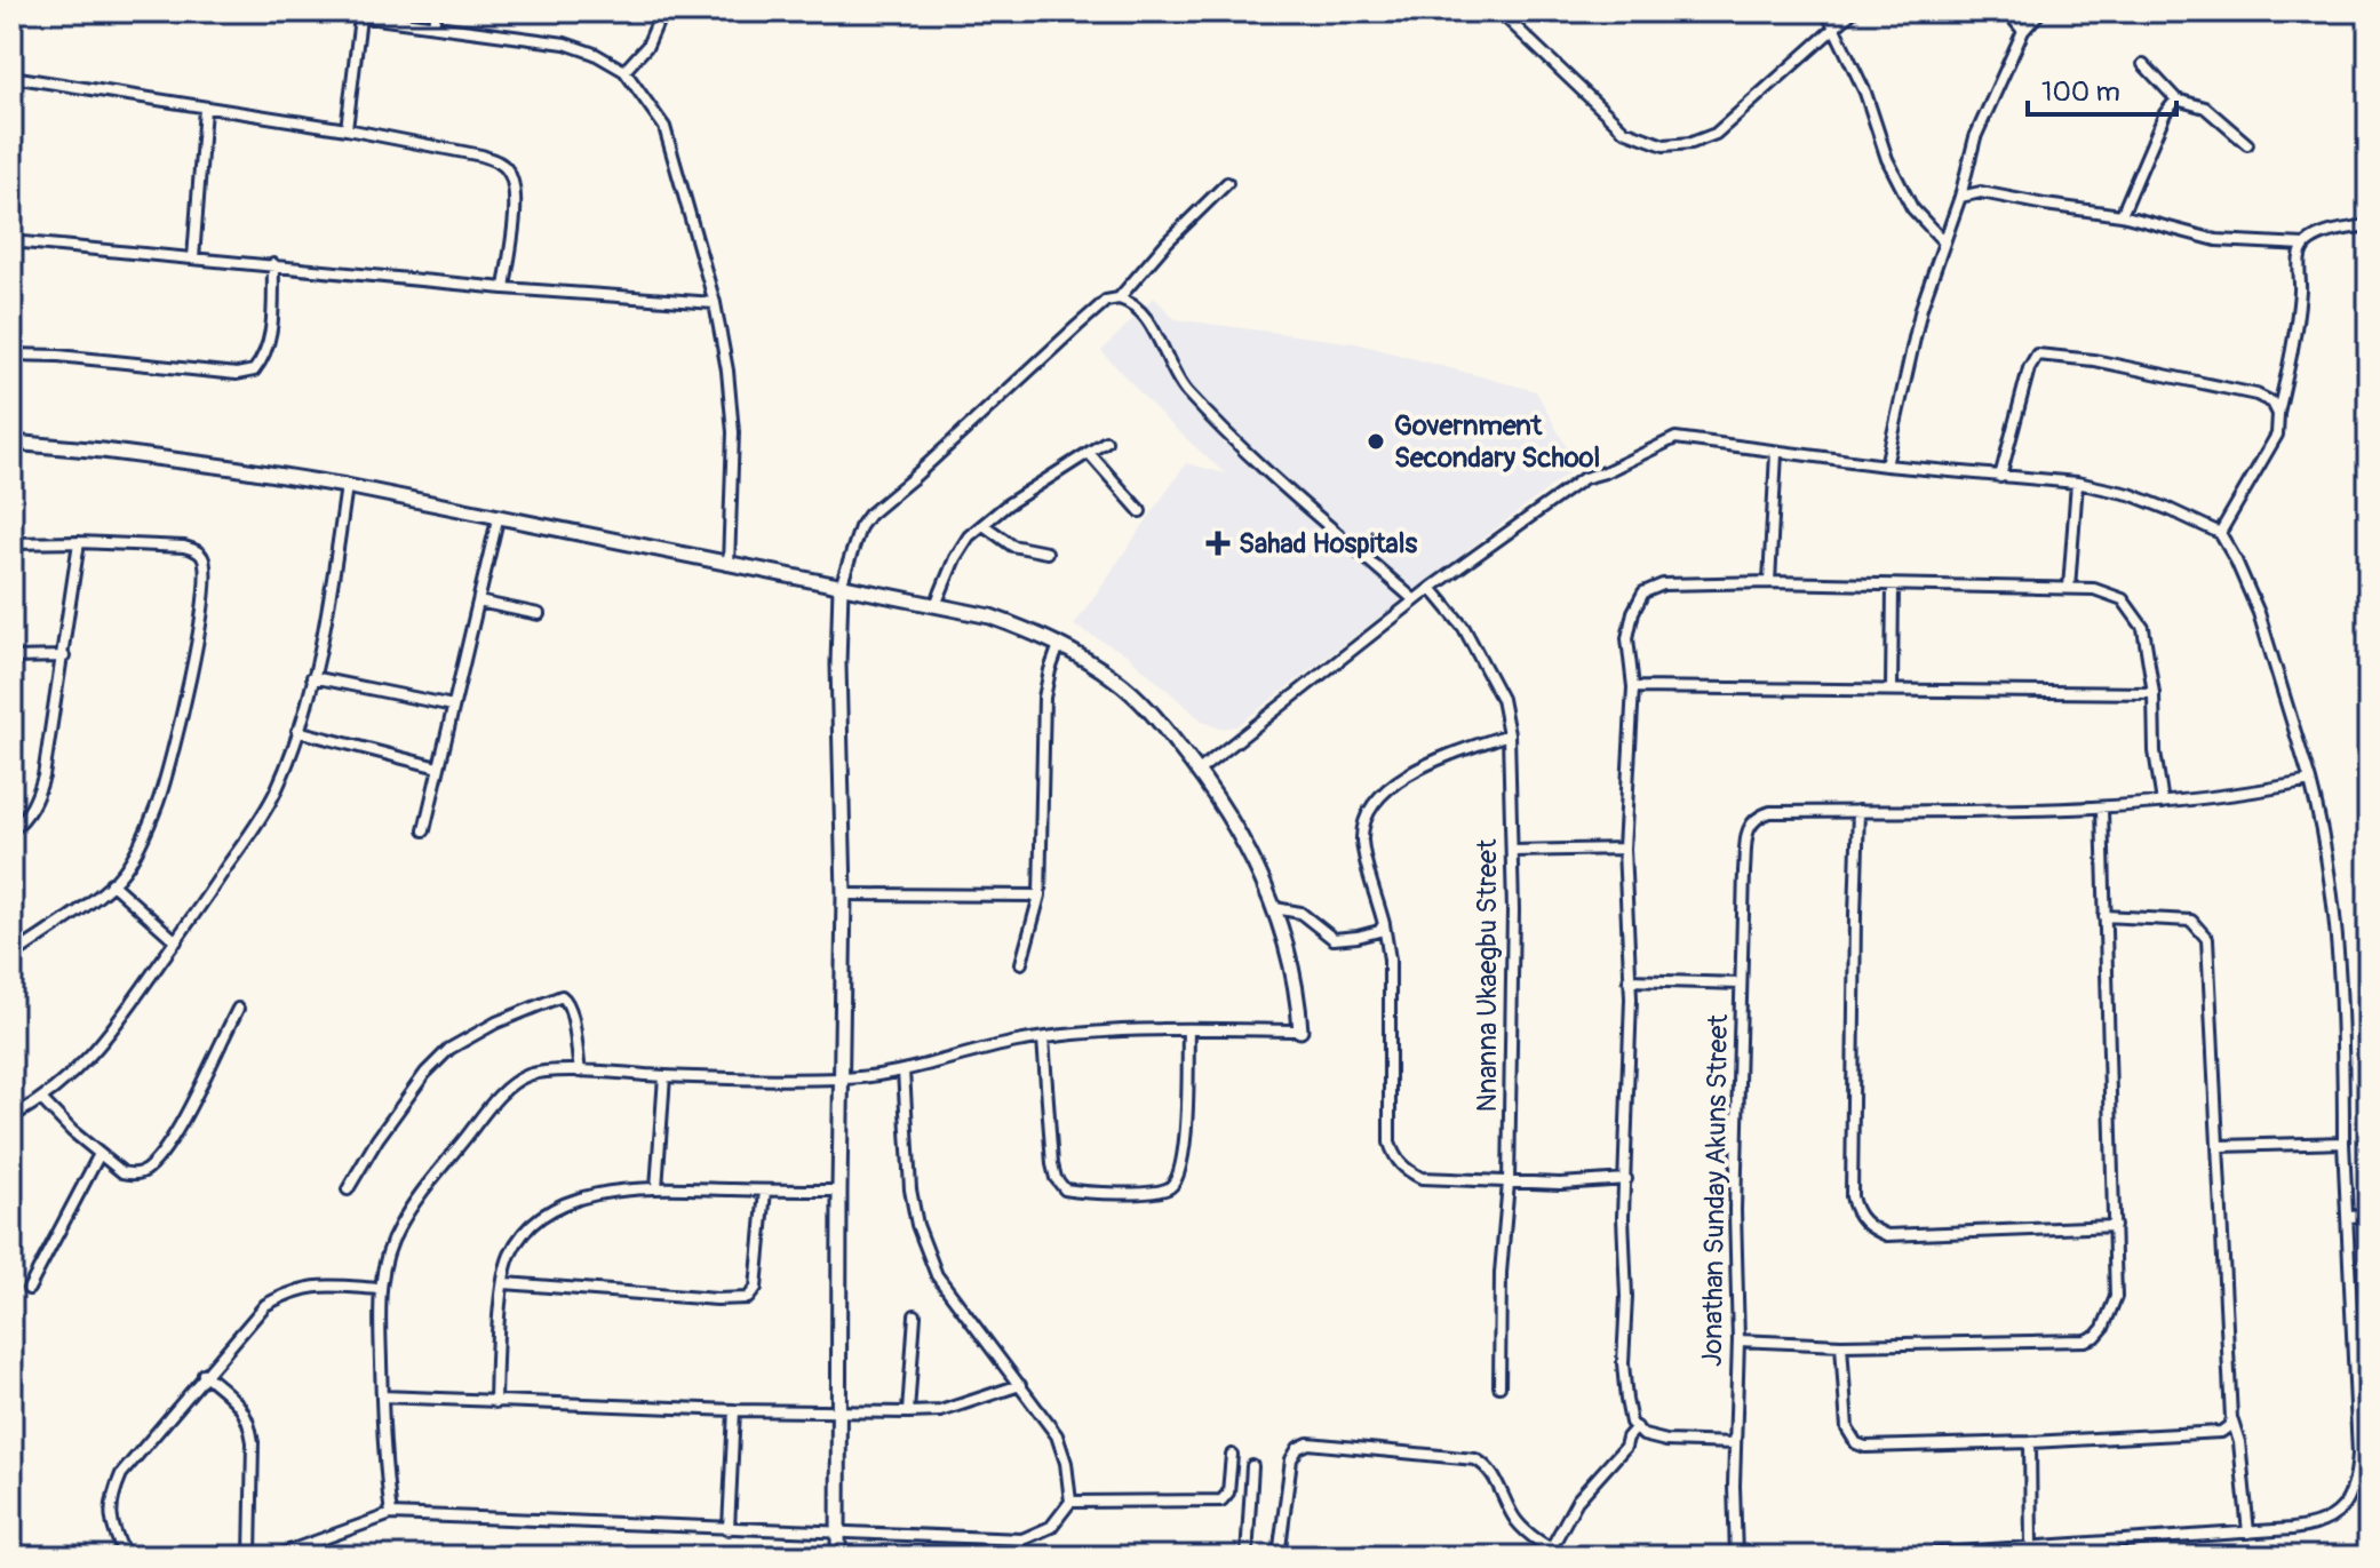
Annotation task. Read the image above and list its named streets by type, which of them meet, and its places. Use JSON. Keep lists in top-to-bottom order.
{
  "streets": {
    "street": ["Nnanna Ukaegbu Street", "Jonathan Sunday Akuns Street"]
  },
  "places": {
    "other": ["Government Secondary School"],
    "health": ["Sahad Hospitals"]
  },
  "scale_bar": "100 m"
}
